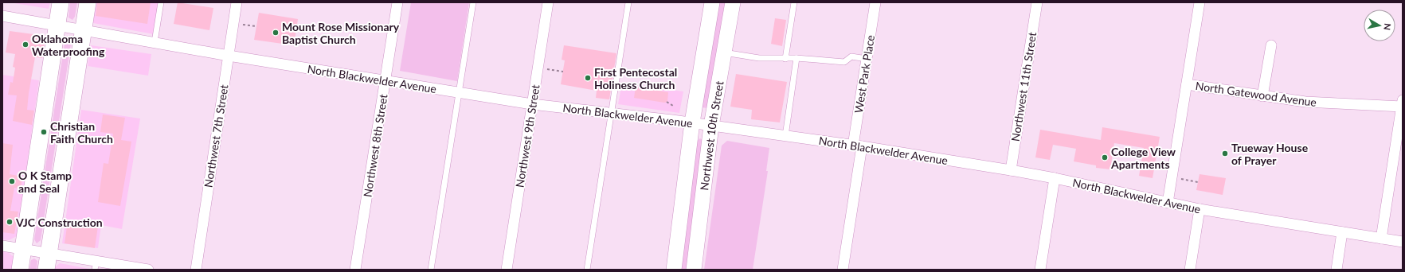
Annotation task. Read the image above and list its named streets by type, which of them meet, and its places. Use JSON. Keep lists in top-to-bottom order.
{
  "streets": {
    "main road": ["Northwest 10th Street"],
    "street": [
      "West Park Place",
      "North Blackwelder Avenue",
      "Northwest 11th Street",
      "North Gatewood Avenue",
      "Northwest 7th Street",
      "Northwest 9th Street",
      "Northwest 8th Street"
    ]
  },
  "crossings": [
    ["West Park Place", "North Blackwelder Avenue"],
    ["North Blackwelder Avenue", "Northwest 11th Street"],
    ["North Blackwelder Avenue", "Northwest 7th Street"],
    ["North Blackwelder Avenue", "Northwest 9th Street"],
    ["North Blackwelder Avenue", "Northwest 10th Street"],
    ["North Blackwelder Avenue", "Northwest 8th Street"]
  ],
  "places": [
    "Mount Rose Missionary Baptist Church",
    "Oklahoma Waterproofing",
    "First Pentecostal Holiness Church",
    "Christian Faith Church",
    "Trueway House of Prayer",
    "College View Apartments",
    "O K Stamp and Seal",
    "VJC Construction"
  ],
  "north": "right"
}
